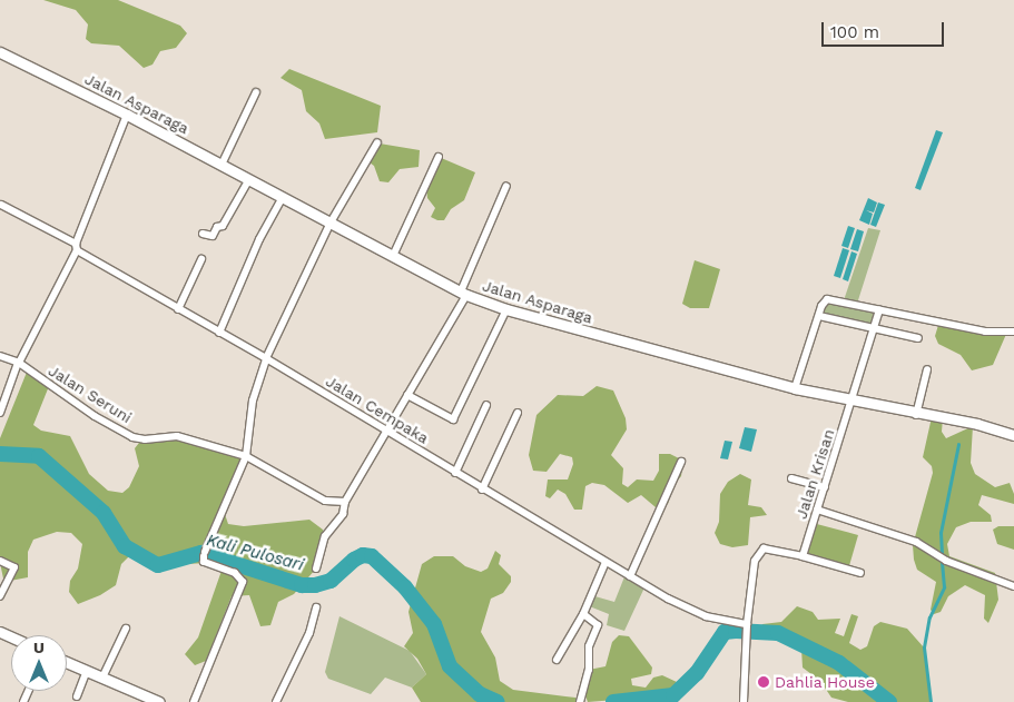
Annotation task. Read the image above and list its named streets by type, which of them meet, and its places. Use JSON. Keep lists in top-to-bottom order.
{
  "streets": {
    "street": [
      "Jalan Asparaga",
      "Jalan Seruni",
      "Jalan Cempaka",
      "Jalan Krisan"
    ]
  },
  "crossings": [
    ["Jalan Asparaga", "Jalan Krisan"]
  ],
  "water": ["Kali Pulosari"],
  "places": ["Dahlia House"],
  "scale_bar": "100 m",
  "north": "top"
}
